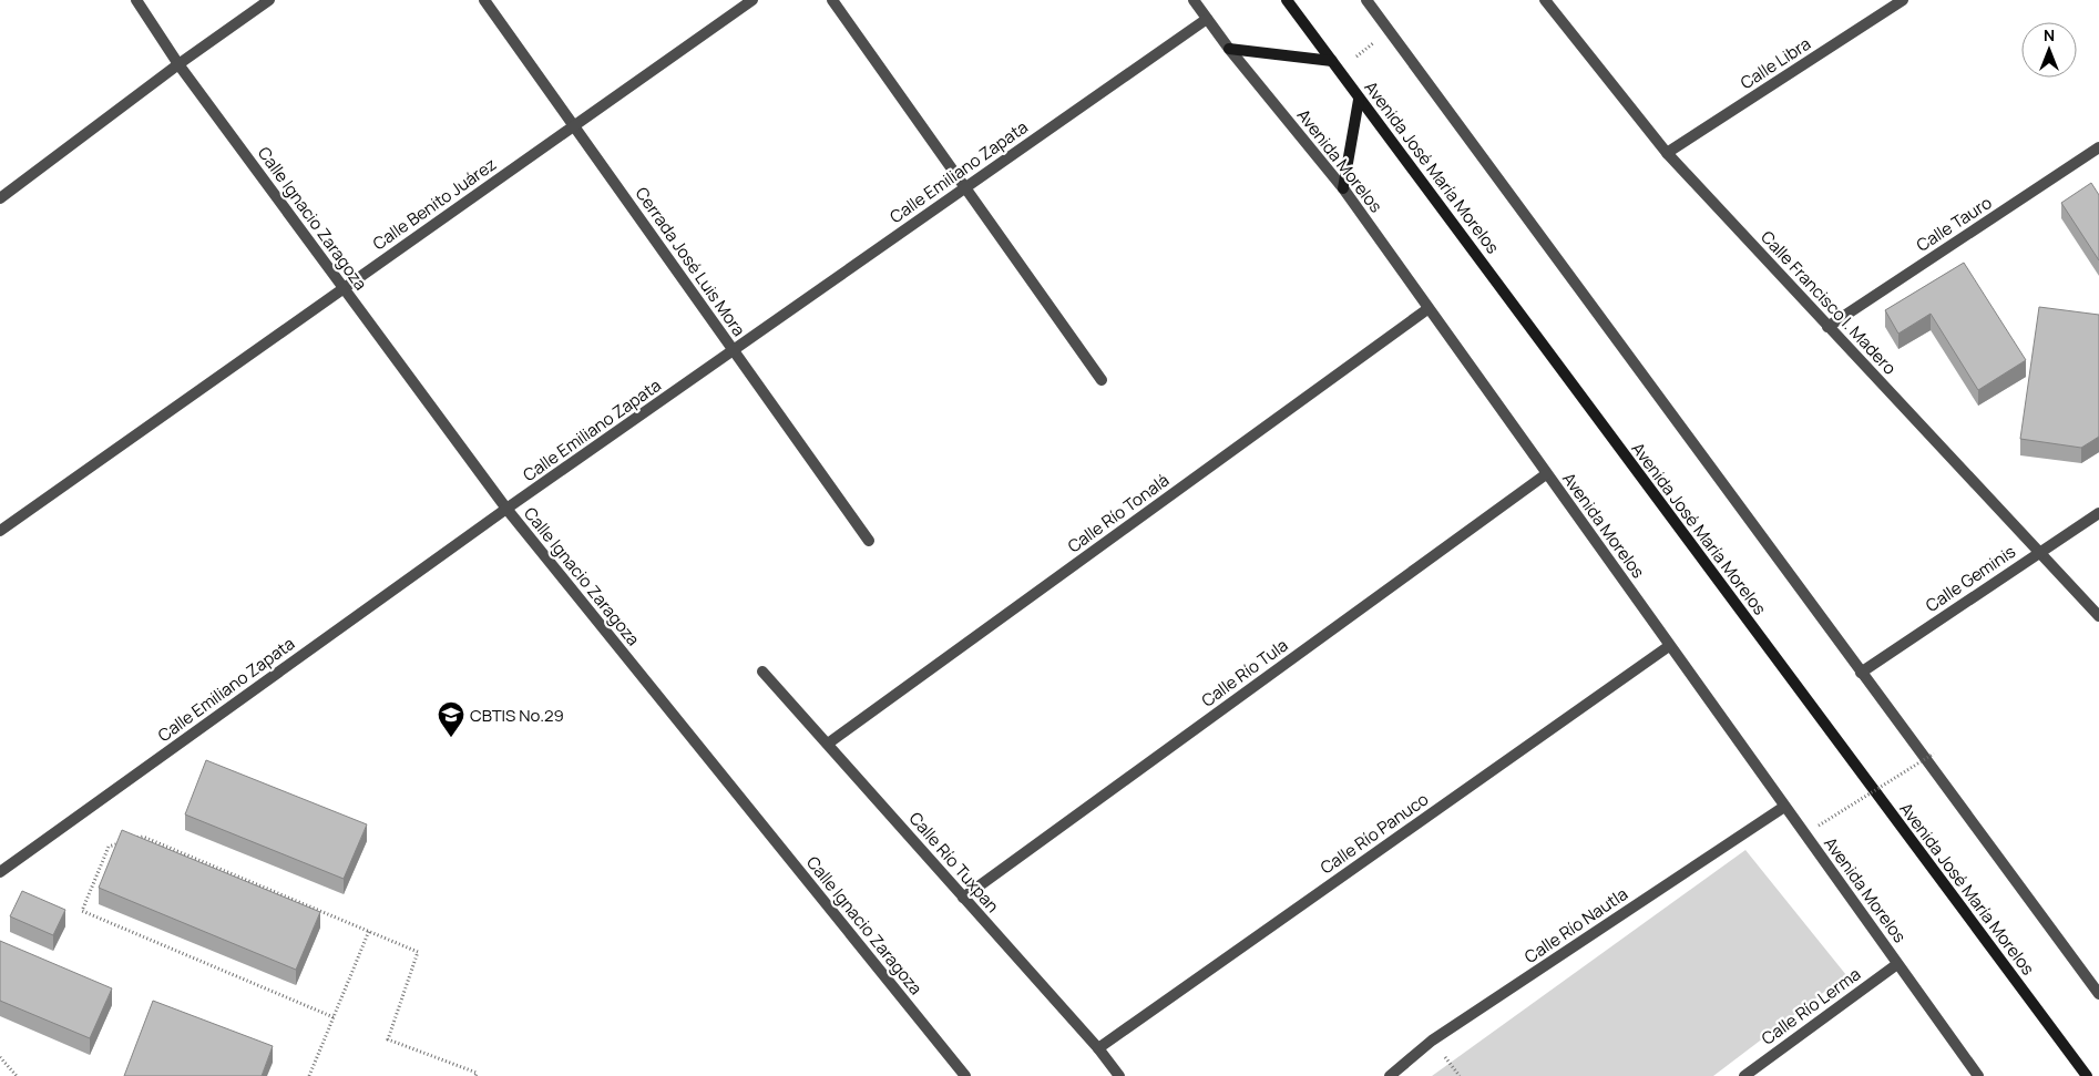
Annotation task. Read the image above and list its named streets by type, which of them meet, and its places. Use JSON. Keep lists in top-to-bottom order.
{
  "streets": {
    "main road": ["Avenida José María Morelos"],
    "street": [
      "Calle Libra",
      "Avenida Morelos",
      "Calle Emiliano Zapata",
      "Calle Benito Juárez",
      "Calle Ignacio Zaragoza",
      "Calle Tauro",
      "Cerrada José Luis Mora",
      "Calle Francisco I. Madero",
      "Calle Río Tonalá",
      "Calle Geminis",
      "Calle Río Tula",
      "Calle Río Panuco",
      "Calle Río Tuxpan",
      "Calle Río Nautla",
      "Calle Río Lerma"
    ]
  },
  "crossings": [
    ["Calle Libra", "Calle Francisco I. Madero"],
    ["Avenida Morelos", "Calle Emiliano Zapata"],
    ["Avenida Morelos", "Calle Río Tonalá"],
    ["Avenida Morelos", "Calle Río Tula"],
    ["Avenida Morelos", "Calle Río Panuco"],
    ["Avenida Morelos", "Calle Río Nautla"],
    ["Avenida Morelos", "Calle Río Lerma"],
    ["Calle Emiliano Zapata", "Calle Ignacio Zaragoza"],
    ["Calle Emiliano Zapata", "Cerrada José Luis Mora"],
    ["Calle Benito Juárez", "Calle Ignacio Zaragoza"],
    ["Calle Benito Juárez", "Cerrada José Luis Mora"],
    ["Calle Tauro", "Calle Francisco I. Madero"],
    ["Calle Francisco I. Madero", "Calle Geminis"],
    ["Calle Río Tonalá", "Calle Río Tuxpan"],
    ["Calle Río Tula", "Calle Río Tuxpan"],
    ["Calle Río Panuco", "Calle Río Tuxpan"]
  ],
  "places": {
    "school or university": ["CBTIS No.29"]
  },
  "north": "top"
}
